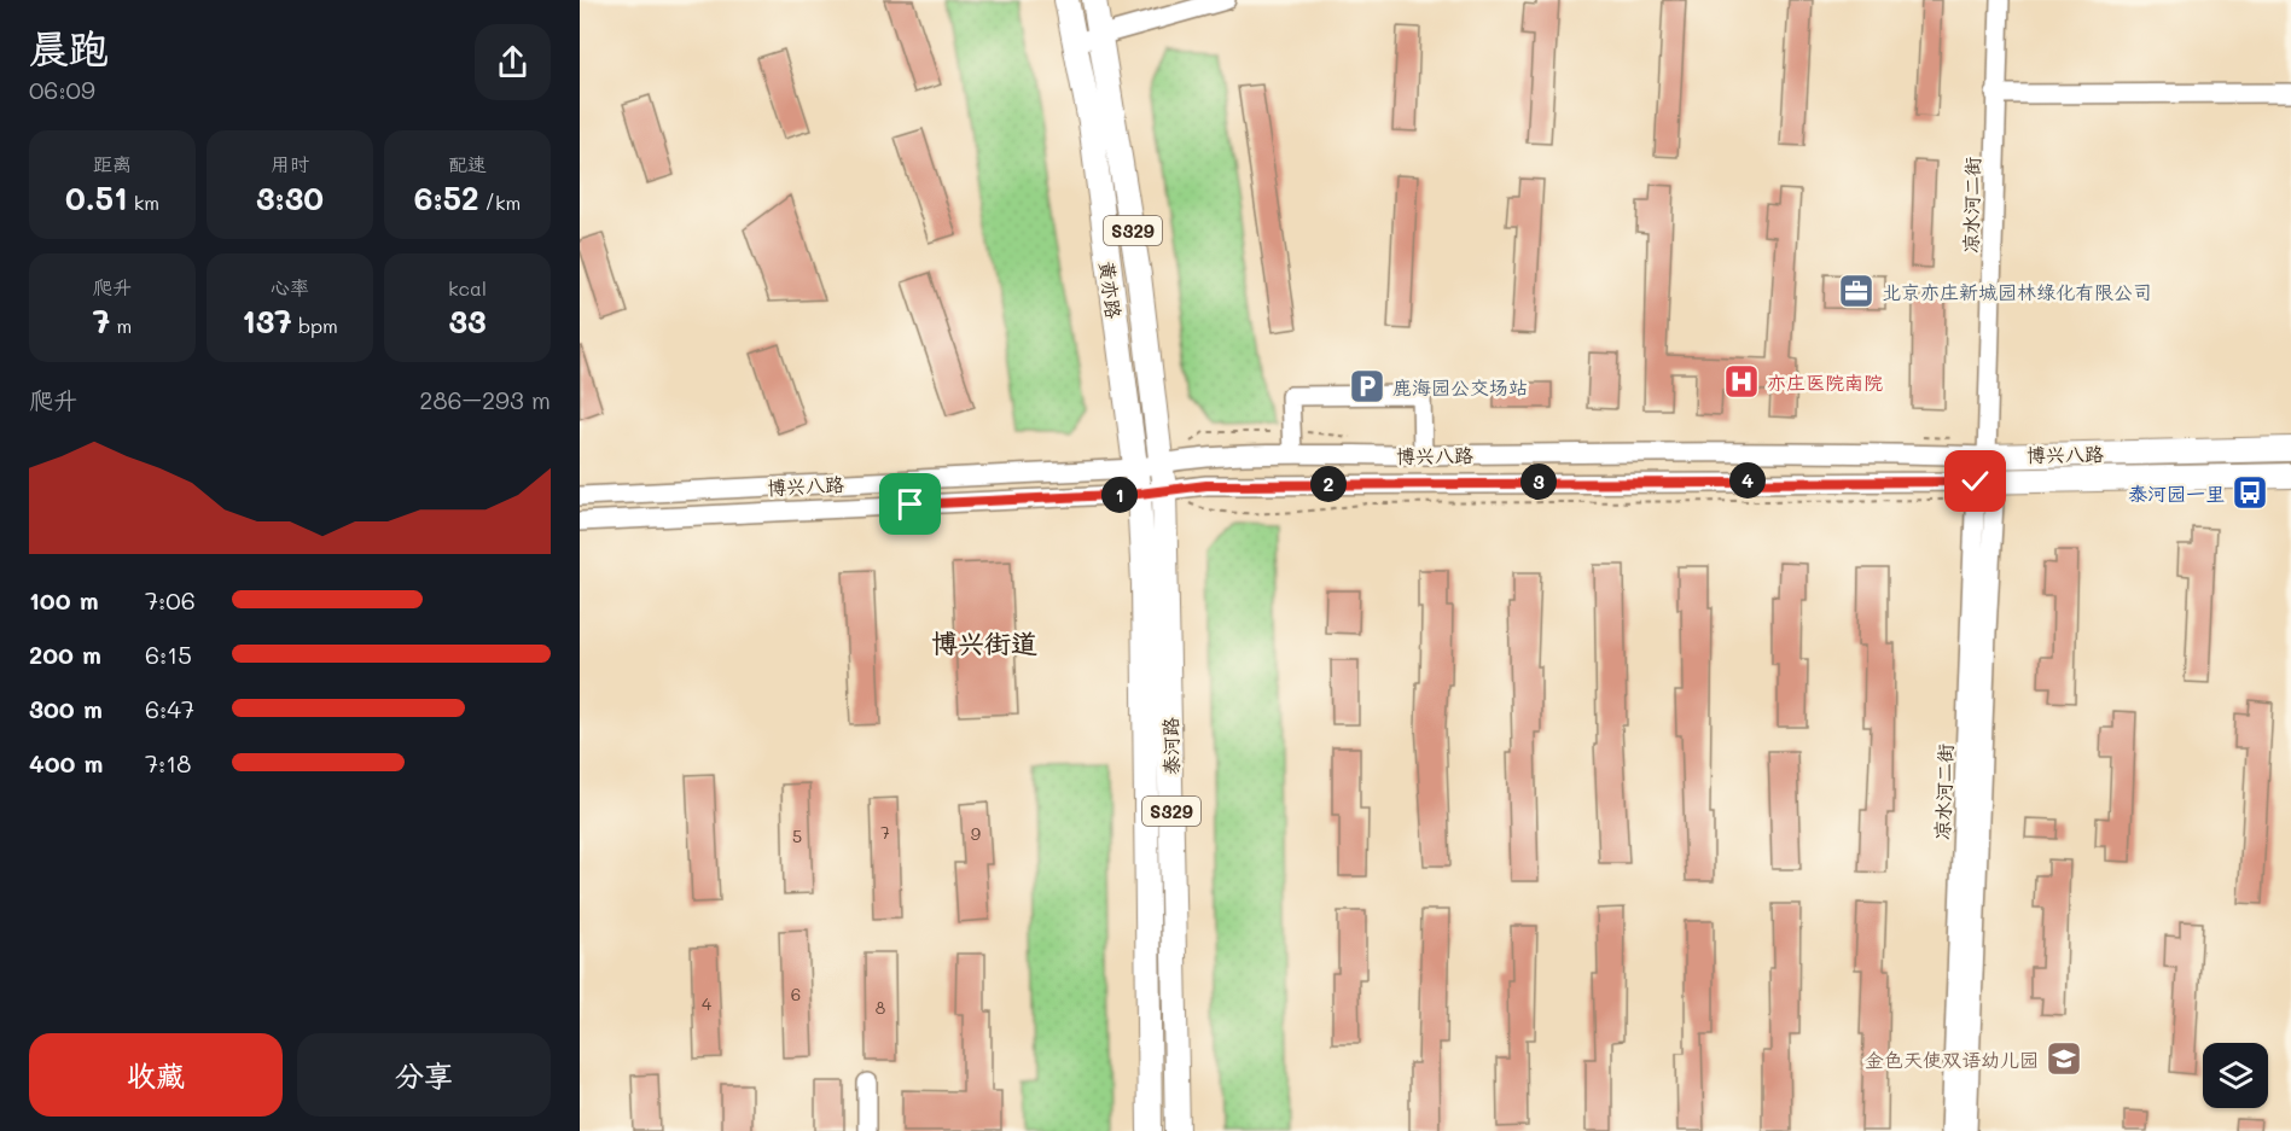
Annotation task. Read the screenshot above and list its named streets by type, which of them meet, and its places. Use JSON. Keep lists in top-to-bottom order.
{
  "streets": {
    "main road": [
      "S329",
      "黄亦路",
      "博兴八路",
      "泰河路"
    ],
    "street": ["凉水河二街"]
  },
  "crossings": [
    ["凉水河二街", "博兴八路"],
    ["黄亦路", "博兴八路"],
    ["黄亦路", "泰河路"],
    ["博兴八路", "泰河路"]
  ],
  "districts": ["博兴街道"],
  "places": {
    "office": ["北京亦庄新城园林绿化有限公司"],
    "hospital": ["亦庄医院南院"],
    "parking": ["鹿海园公交场站"],
    "bus stop": ["泰河园一里"],
    "school or university": ["金色天使双语幼儿园"]
  },
  "house_numbers": [
    "7",
    "9",
    "5",
    "6",
    "4",
    "8"
  ],
  "page": {
    "heading": ["晨跑", "06:09"],
    "stats": [
      ["距离", "0.51 km"],
      ["用时", "3:30"],
      ["配速", "6:52 /km"],
      ["爬升", "7 m"],
      ["心率", "137 bpm"],
      ["kcal", "33"]
    ],
    "chart": ["爬升", "286–293 m"],
    "pins": [
      "4",
      "3",
      "2",
      "1"
    ],
    "list": [
      {
        "name": "100 m",
        "note": "7:06"
      },
      {
        "name": "200 m",
        "note": "6:15"
      },
      {
        "name": "300 m",
        "note": "6:47"
      },
      {
        "name": "400 m",
        "note": "7:18"
      }
    ],
    "buttons": ["收藏", "分享"]
  }
}
